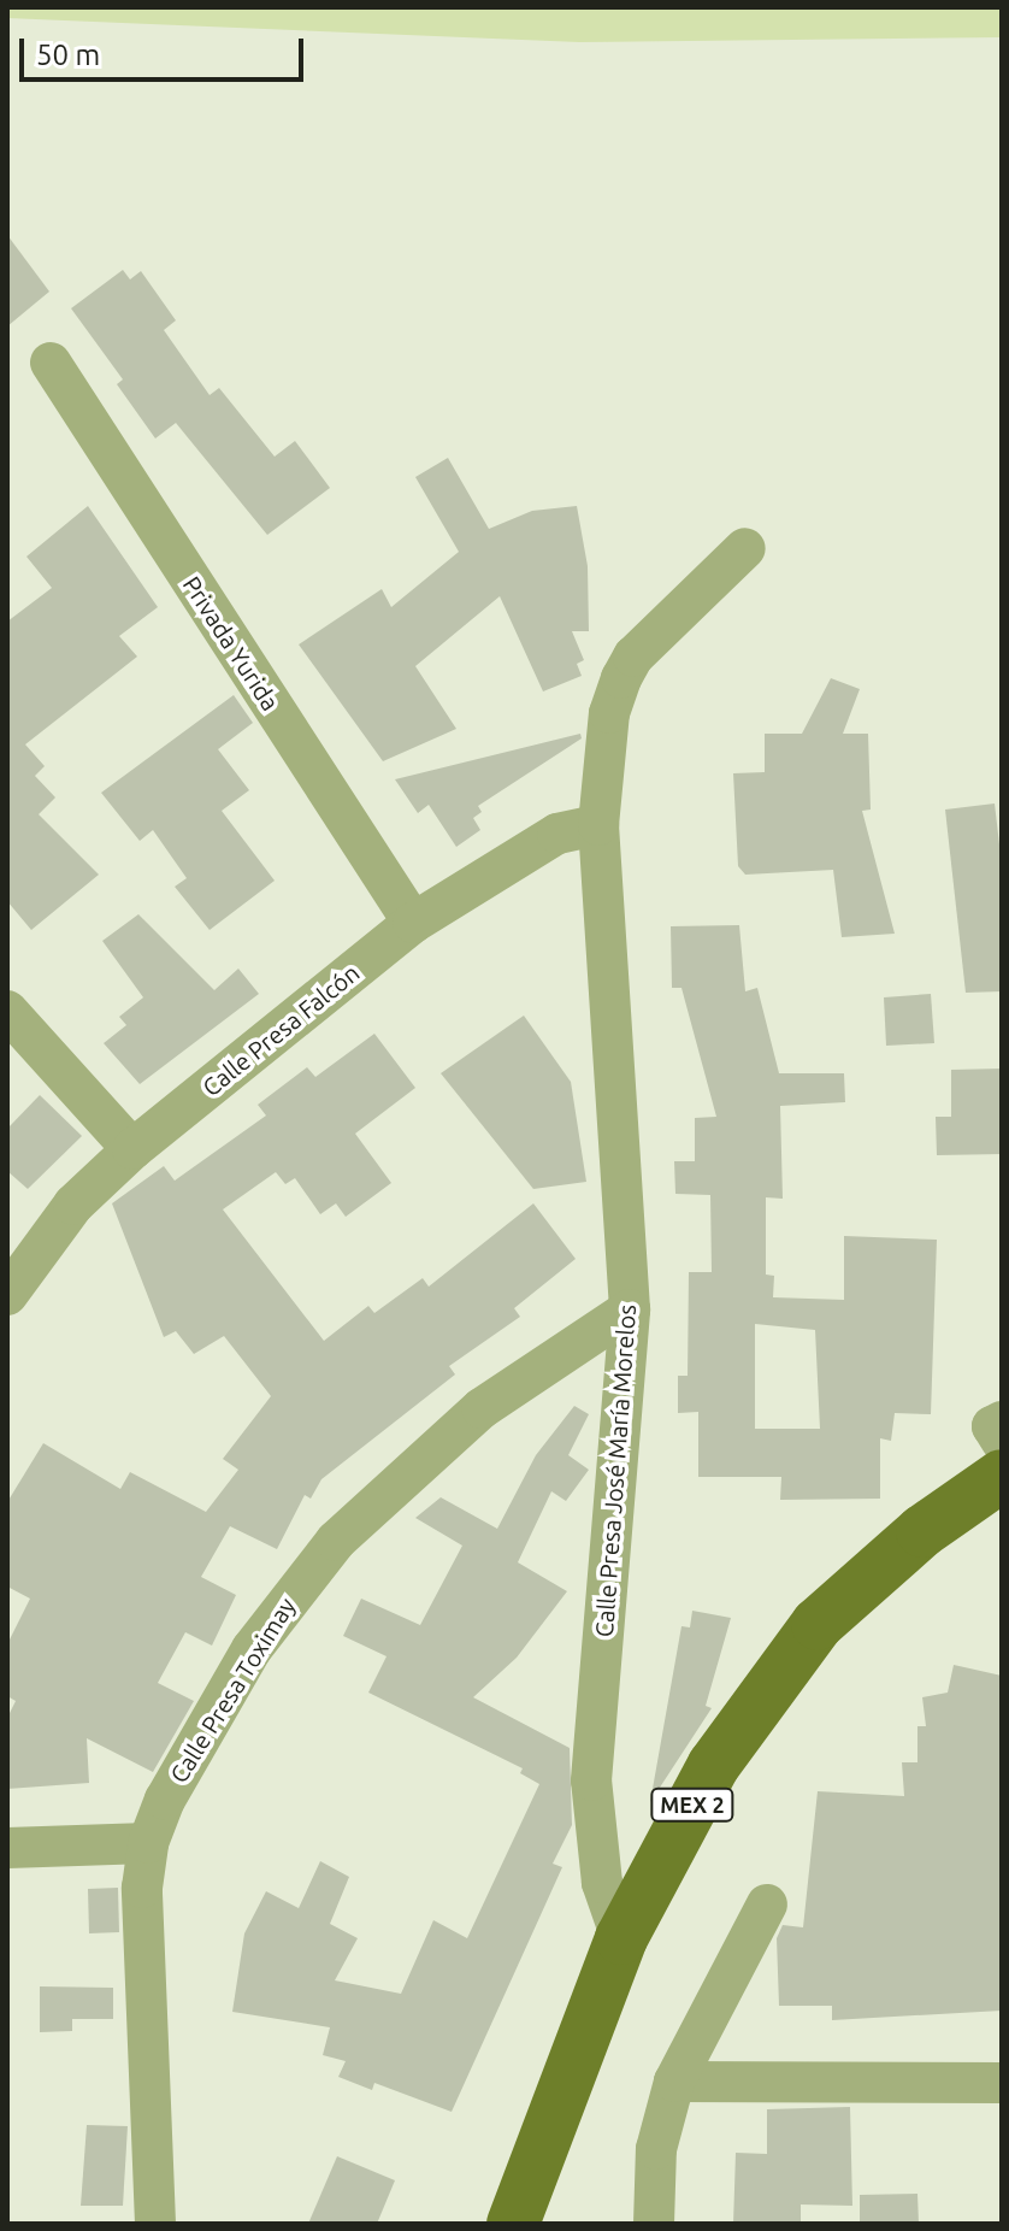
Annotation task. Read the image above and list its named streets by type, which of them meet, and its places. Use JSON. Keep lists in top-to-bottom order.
{
  "streets": {
    "main road": ["MEX 2"],
    "street": [
      "Privada Yurida",
      "Calle Presa Falcón",
      "Calle Presa José María Morelos",
      "Calle Presa Toximay"
    ]
  },
  "crossings": [
    ["Privada Yurida", "Calle Presa Falcón"],
    ["Calle Presa Falcón", "Calle Presa José María Morelos"],
    ["Calle Presa José María Morelos", "Calle Presa Toximay"],
    ["Calle Presa José María Morelos", "MEX 2"]
  ],
  "scale_bar": "50 m"
}
